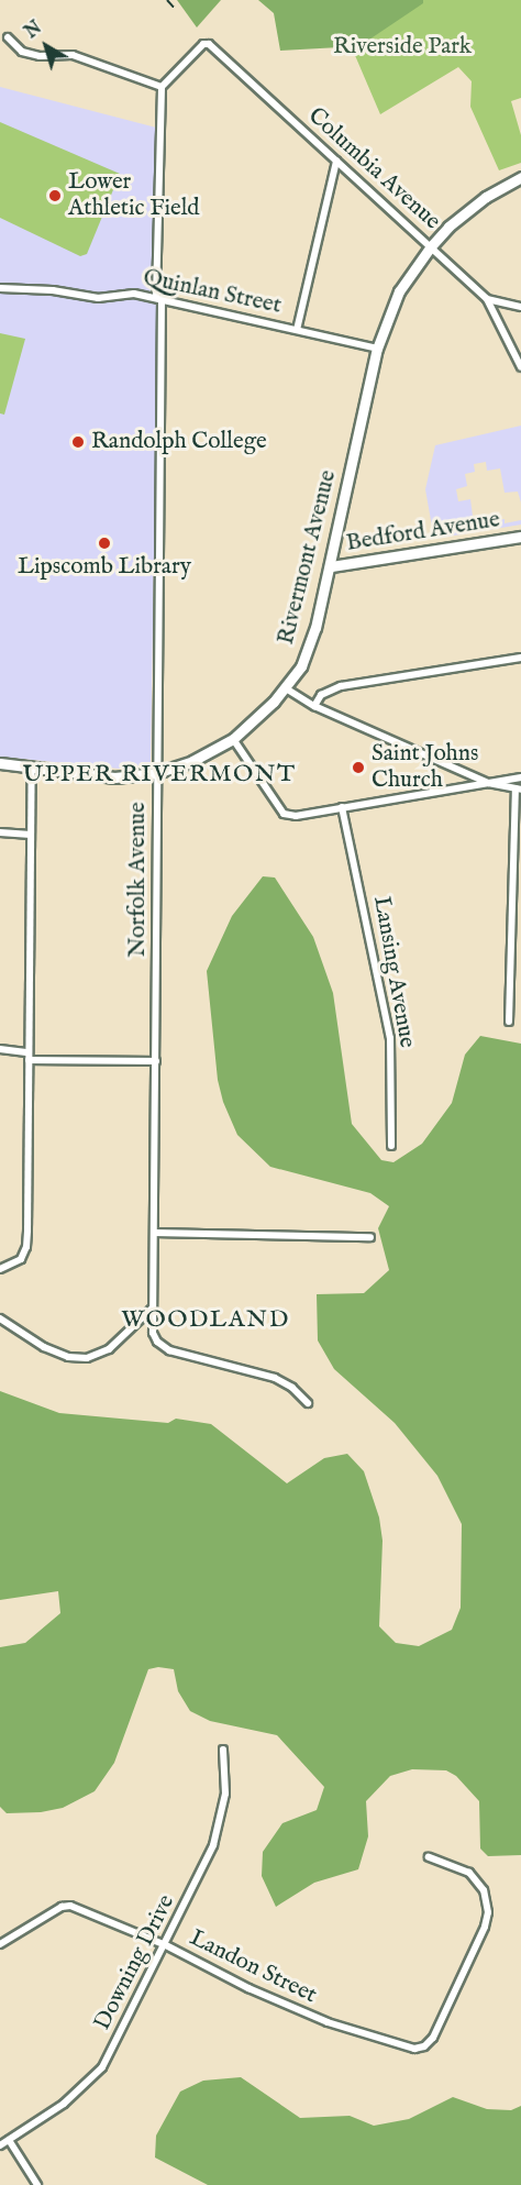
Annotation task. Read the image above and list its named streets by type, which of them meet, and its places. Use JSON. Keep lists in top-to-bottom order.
{
  "streets": {
    "main road": ["Bedford Avenue", "Rivermont Avenue"],
    "street": [
      "Columbia Avenue",
      "Quinlan Street",
      "Norfolk Avenue",
      "Lansing Avenue",
      "Downing Drive",
      "Landon Street"
    ]
  },
  "crossings": [
    ["Columbia Avenue", "Rivermont Avenue"],
    ["Columbia Avenue", "Norfolk Avenue"],
    ["Quinlan Street", "Rivermont Avenue"],
    ["Quinlan Street", "Norfolk Avenue"],
    ["Bedford Avenue", "Rivermont Avenue"],
    ["Rivermont Avenue", "Norfolk Avenue"],
    ["Downing Drive", "Landon Street"]
  ],
  "districts": ["UPPER RIVERMONT", "WOODLAND"],
  "parks": ["Riverside Park"],
  "places": [
    "Lower Athletic Field",
    "Randolph College",
    "Lipscomb Library",
    "Saint Johns Church"
  ],
  "north": "top left"
}
